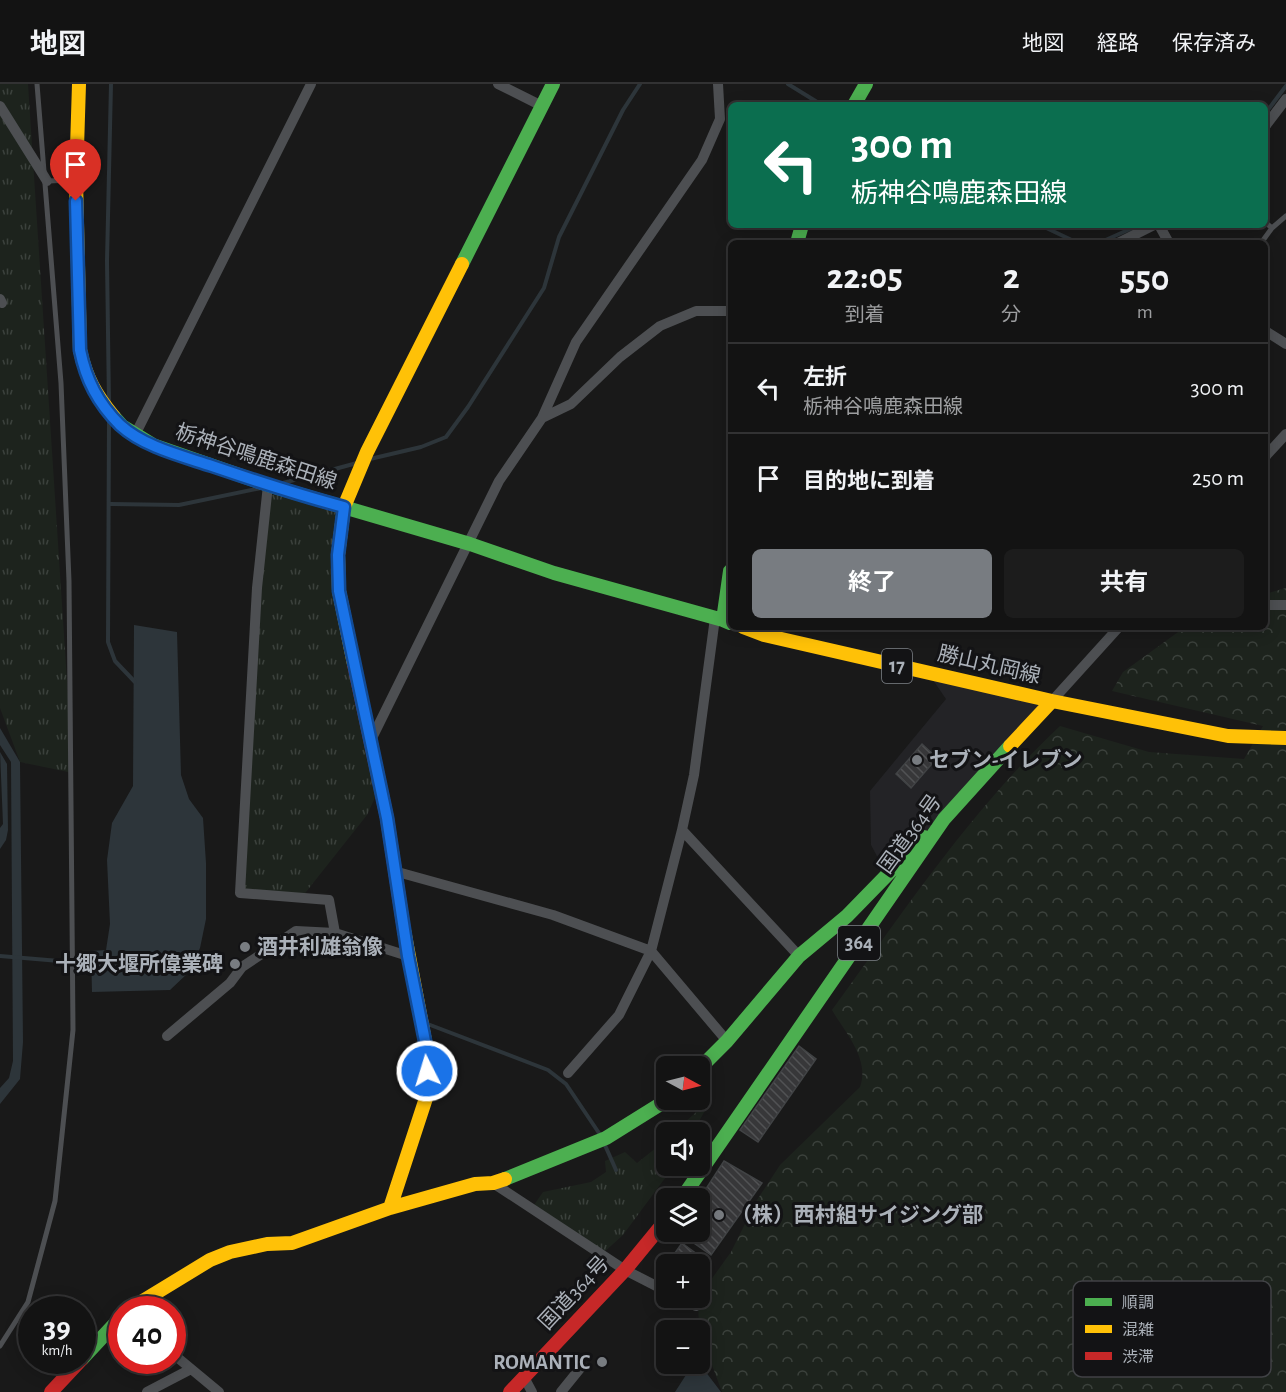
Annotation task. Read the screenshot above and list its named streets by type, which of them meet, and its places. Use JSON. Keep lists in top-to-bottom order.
{
  "streets": {
    "main road": [
      "栃神谷鳴鹿森田線",
      "勝山丸岡線",
      "17",
      "国道364号",
      "364"
    ]
  },
  "crossings": [
    ["勝山丸岡線", "国道364号"]
  ],
  "places": [
    "セブン-イレブン",
    "酒井利雄翁像",
    "十郷大堰所偉業碑",
    "（株）西村組サイジング部",
    "ROMANTIC"
  ],
  "legend": ["順調", "混雑", "渋滞"],
  "north": "right",
  "page": {
    "header": "地図",
    "nav": ["地図", "経路", "保存済み"],
    "turn": ["300 m", "栃神谷鳴鹿森田線"],
    "eta": [
      "22:05",
      "到着",
      "2",
      "分",
      "550",
      "m"
    ],
    "list": [
      {
        "name": "左折",
        "note": "栃神谷鳴鹿森田線",
        "value": "300 m"
      },
      {
        "name": "目的地に到着",
        "value": "250 m"
      }
    ],
    "buttons": ["終了", "共有"],
    "map_buttons": ["+", "−"],
    "speed": "39 km/h",
    "limit": "40"
  }
}
